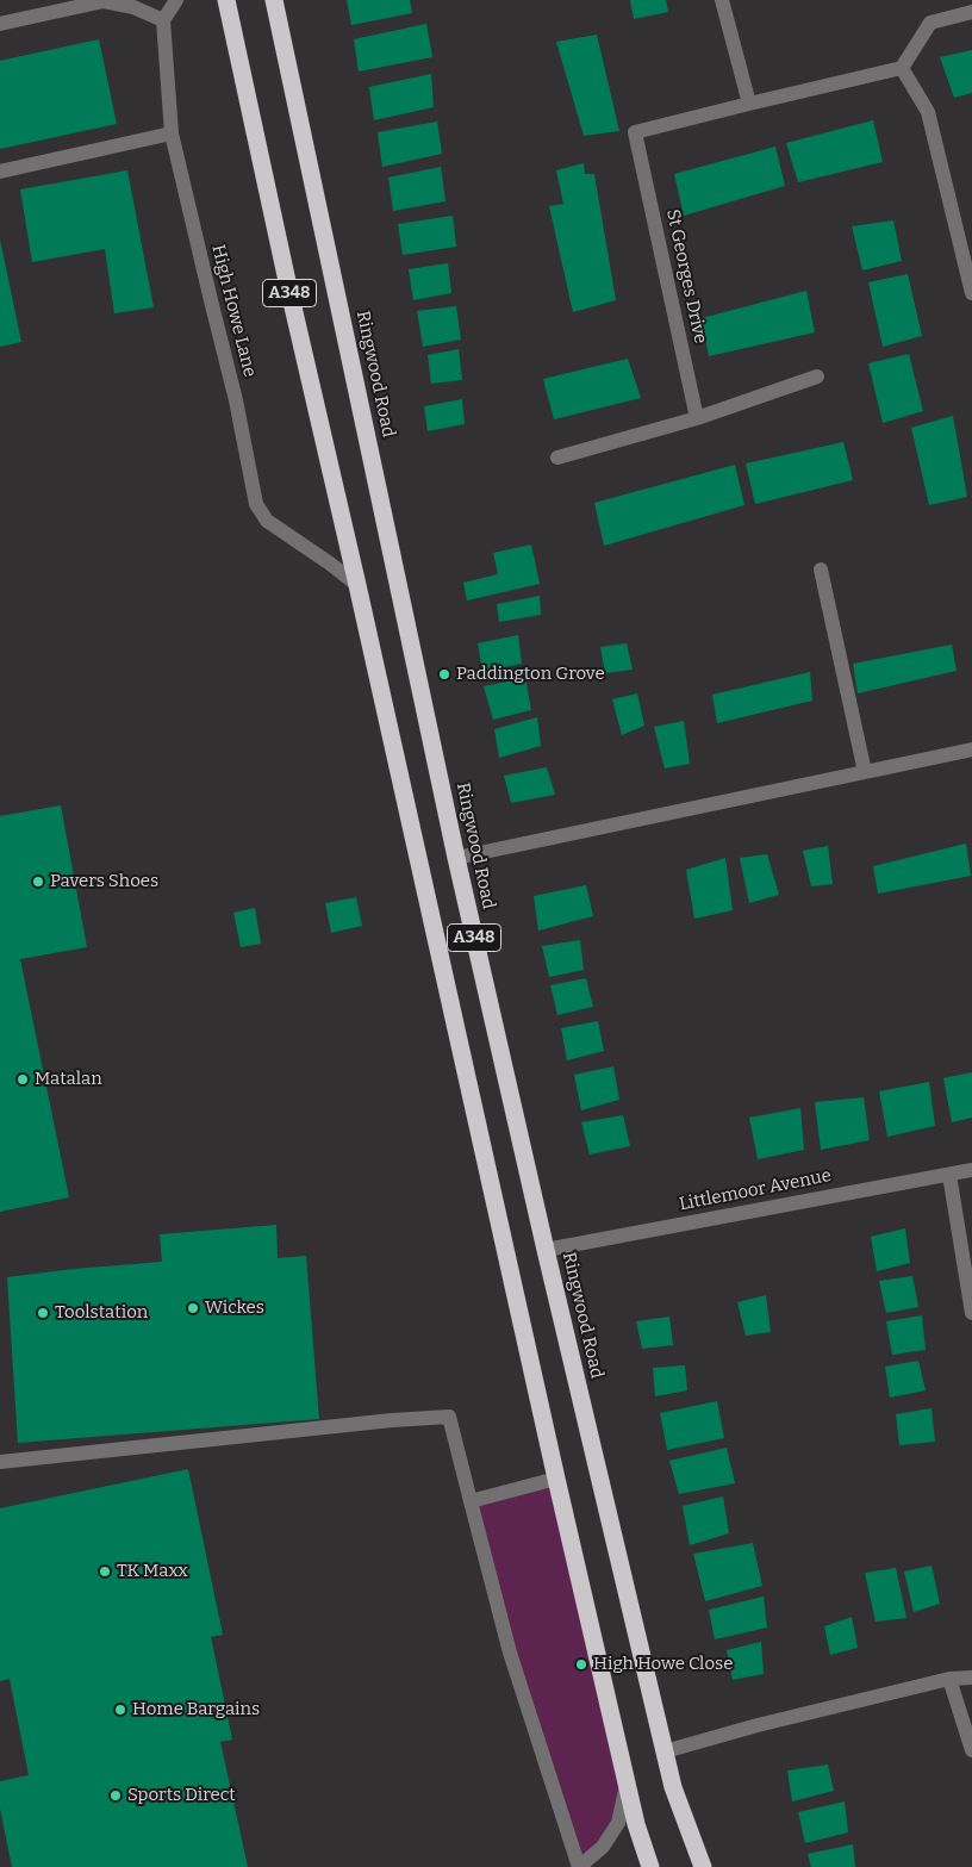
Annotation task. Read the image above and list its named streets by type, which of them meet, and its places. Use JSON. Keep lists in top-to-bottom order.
{
  "streets": {
    "highway": ["A348", "Ringwood Road"],
    "street": ["St Georges Drive", "High Howe Lane", "Littlemoor Avenue"]
  },
  "crossings": [
    ["A348", "High Howe Lane"],
    ["Ringwood Road", "Littlemoor Avenue"]
  ],
  "places": [
    "Paddington Grove",
    "Pavers Shoes",
    "Matalan",
    "Wickes",
    "Toolstation",
    "TK Maxx",
    "High Howe Close",
    "Home Bargains",
    "Sports Direct"
  ]
}
